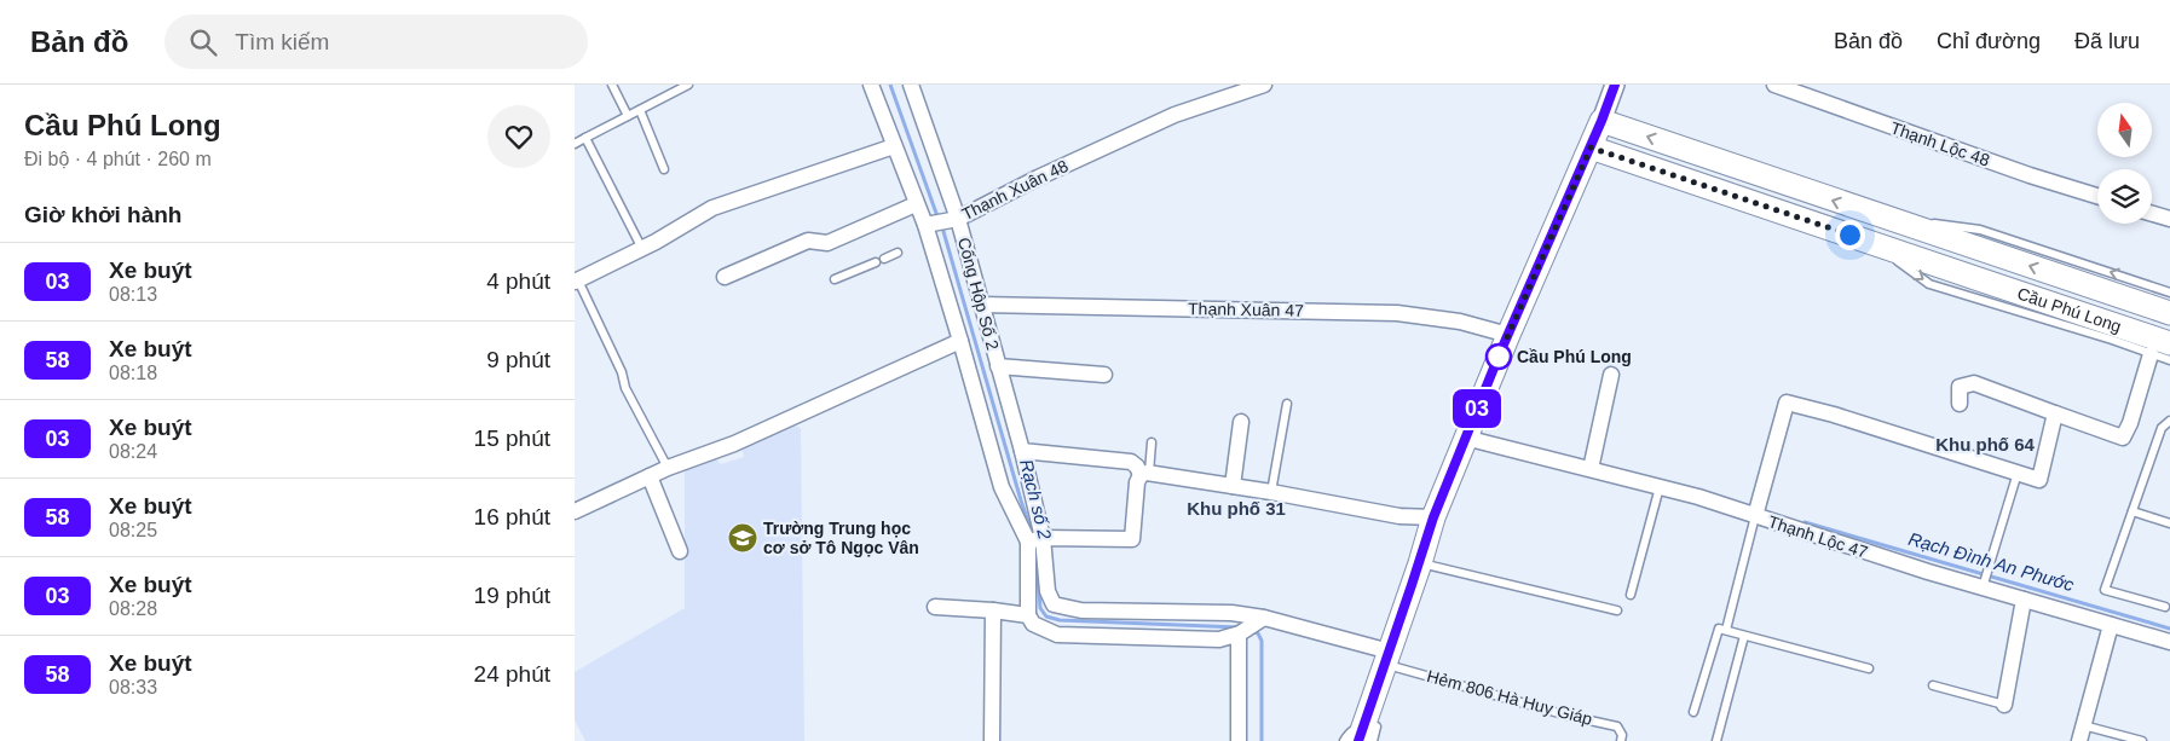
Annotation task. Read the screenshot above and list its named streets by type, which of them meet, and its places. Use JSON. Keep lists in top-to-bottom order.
{
  "streets": {
    "main road": ["Cầu Phú Long"],
    "street": [
      "Thạnh Lộc 48",
      "Thạnh Xuân 48",
      "Cống Hộp Số 2",
      "Thạnh Xuân 47",
      "Thạnh Lộc 47"
    ],
    "lane": ["Hẻm 806 Hà Huy Giáp"]
  },
  "crossings": [
    ["Thạnh Xuân 48", "Cống Hộp Số 2"],
    ["Cống Hộp Số 2", "Thạnh Xuân 47"]
  ],
  "districts": ["Khu phố 64", "Khu phố 31"],
  "water": ["Rạch số 2", "Rạch Đình An Phước"],
  "places": {
    "other": ["Cầu Phú Long"],
    "school or university": ["Trường Trung học cơ sở Tô Ngọc Vân"]
  },
  "lines": ["bus line 03"],
  "north": "top",
  "page": {
    "header": "Bản đồ",
    "search": "Tìm kiếm",
    "nav": ["Bản đồ", "Chỉ đường", "Đã lưu"],
    "heading": [
      ["Cầu Phú Long", "Đi bộ · 4 phút · 260 m"],
      "Giờ khởi hành"
    ],
    "on_map": "03",
    "list": [
      {
        "mark": "03",
        "name": "Xe buýt",
        "note": "08:13",
        "value": "4 phút"
      },
      {
        "mark": "58",
        "name": "Xe buýt",
        "note": "08:18",
        "value": "9 phút"
      },
      {
        "mark": "03",
        "name": "Xe buýt",
        "note": "08:24",
        "value": "15 phút"
      },
      {
        "mark": "58",
        "name": "Xe buýt",
        "note": "08:25",
        "value": "16 phút"
      },
      {
        "mark": "03",
        "name": "Xe buýt",
        "note": "08:28",
        "value": "19 phút"
      },
      {
        "mark": "58",
        "name": "Xe buýt",
        "note": "08:33",
        "value": "24 phút"
      }
    ]
  }
}
